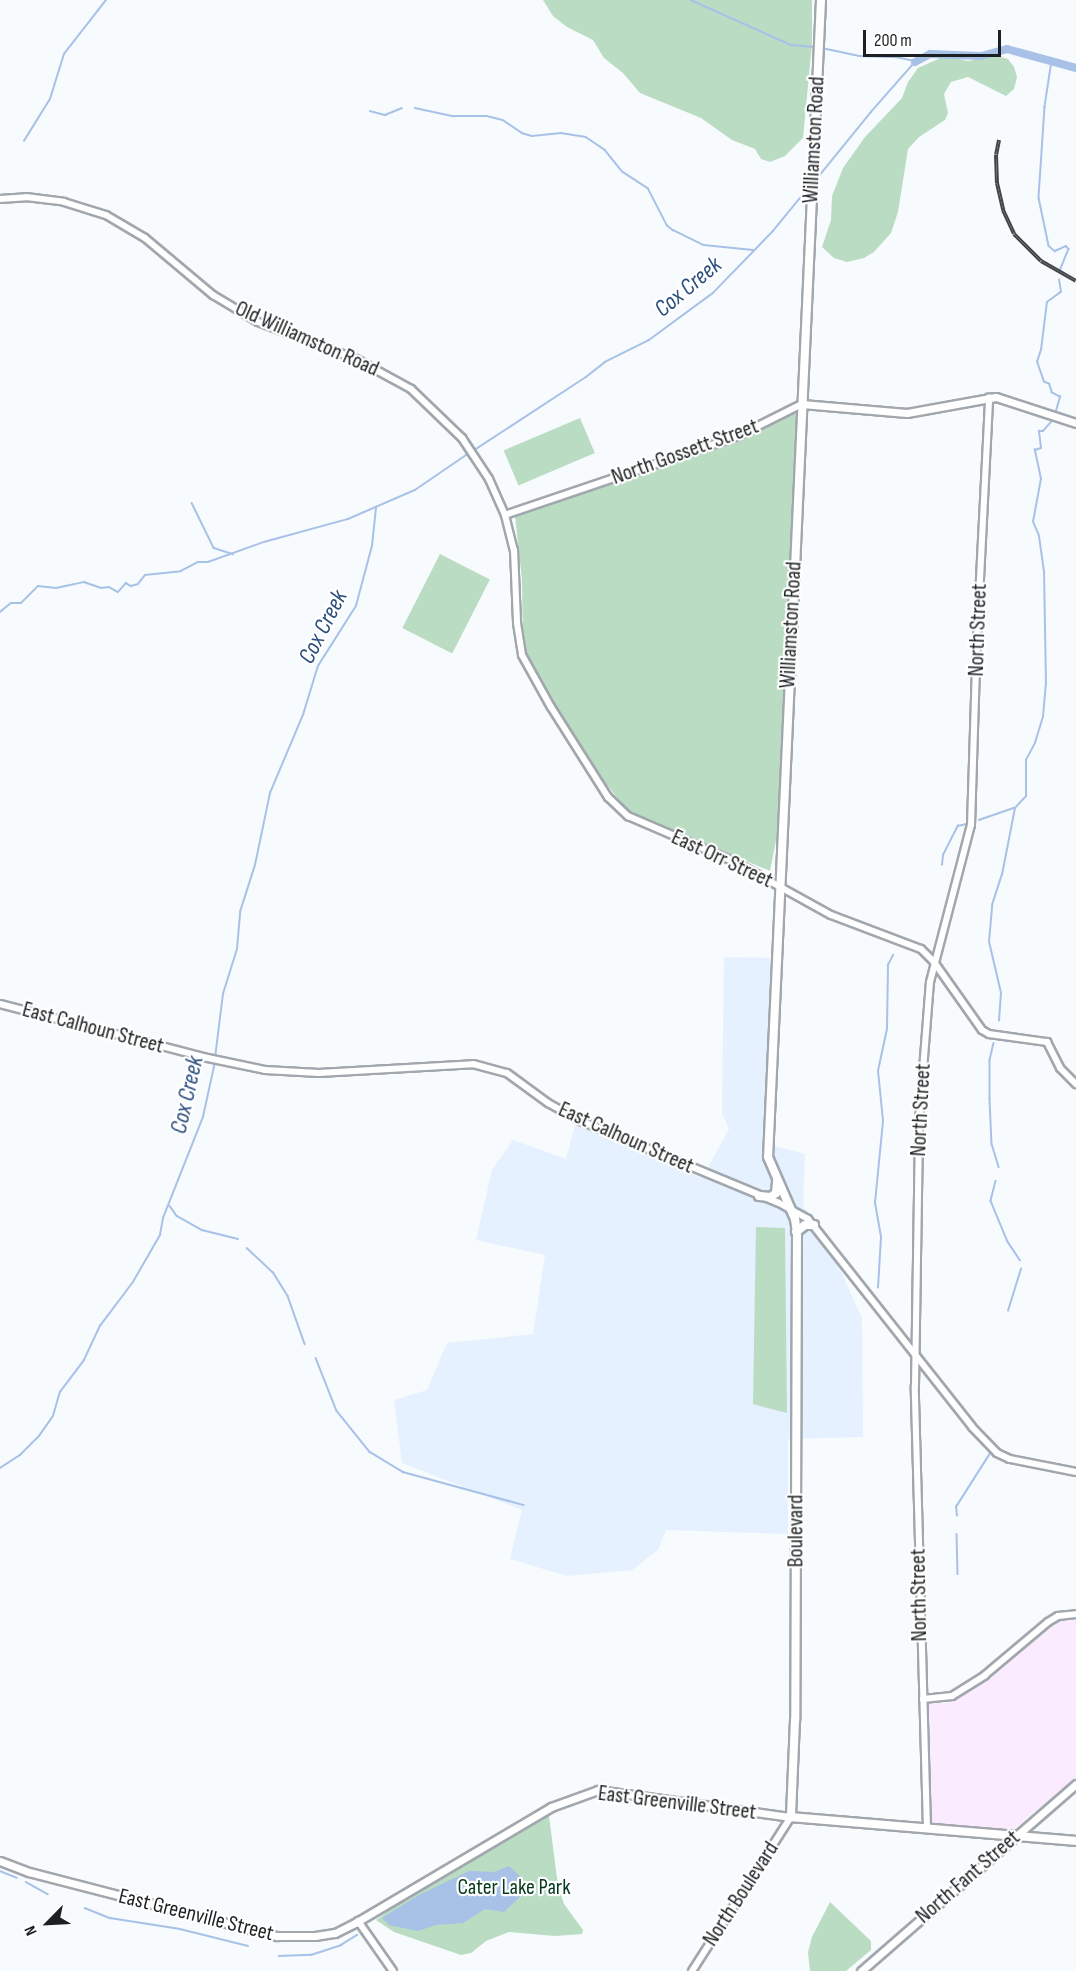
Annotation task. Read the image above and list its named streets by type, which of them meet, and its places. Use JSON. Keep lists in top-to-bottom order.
{
  "streets": {
    "main road": [
      "Williamston Road",
      "Boulevard",
      "East Greenville Street",
      "North Fant Street"
    ],
    "street": [
      "Old Williamston Road",
      "North Gossett Street",
      "North Street",
      "East Orr Street",
      "East Calhoun Street",
      "North Boulevard"
    ]
  },
  "crossings": [
    ["Williamston Road", "North Gossett Street"],
    ["Williamston Road", "East Orr Street"],
    ["Williamston Road", "East Calhoun Street"],
    ["Williamston Road", "Boulevard"],
    ["Old Williamston Road", "North Gossett Street"],
    ["Old Williamston Road", "East Orr Street"],
    ["North Gossett Street", "East Orr Street"],
    ["North Street", "East Orr Street"],
    ["North Street", "East Calhoun Street"],
    ["North Street", "East Greenville Street"],
    ["Boulevard", "East Greenville Street"],
    ["Boulevard", "North Boulevard"],
    ["East Greenville Street", "North Fant Street"],
    ["East Greenville Street", "North Boulevard"]
  ],
  "water": ["Cox Creek"],
  "parks": ["Cater Lake Park"],
  "scale_bar": "200 m",
  "north": "bottom left"
}
